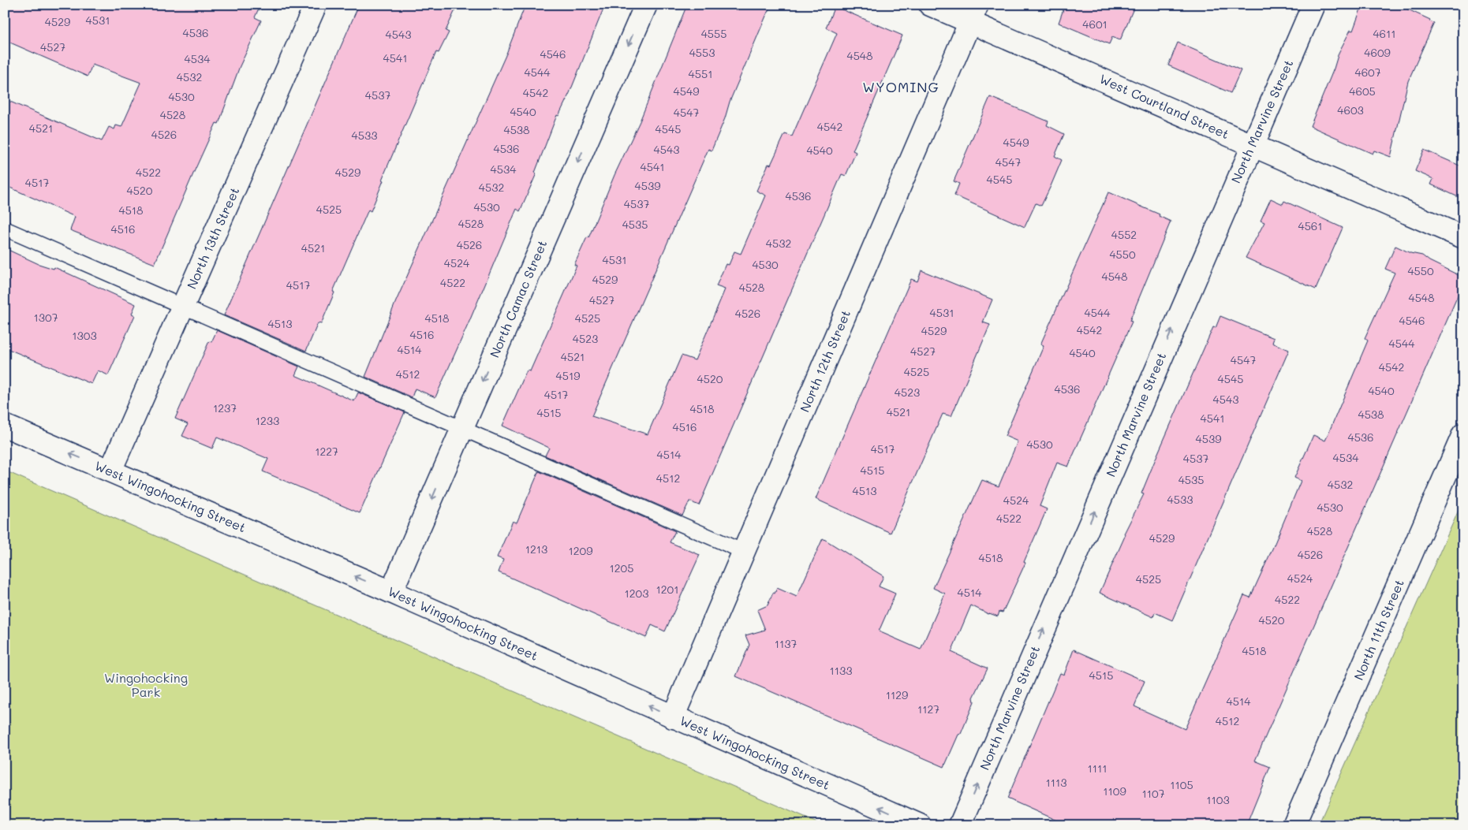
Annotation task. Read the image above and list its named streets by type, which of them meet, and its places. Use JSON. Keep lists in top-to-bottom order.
{
  "streets": {
    "street": [
      "West Courtland Street",
      "North Marvine Street",
      "North 13th Street",
      "North Camac Street",
      "North 12th Street",
      "West Wingohocking Street",
      "North 11th Street"
    ]
  },
  "crossings": [
    ["West Courtland Street", "North Marvine Street"],
    ["West Courtland Street", "North 12th Street"],
    ["North 13th Street", "West Wingohocking Street"],
    ["North Camac Street", "West Wingohocking Street"],
    ["North 12th Street", "West Wingohocking Street"]
  ],
  "one_way": ["North Marvine Street", "North Camac Street", "West Wingohocking Street"],
  "districts": ["WYOMING"],
  "parks": ["Wingohocking Park"],
  "house_numbers": [
    "4531",
    "4529",
    "4601",
    "4536",
    "4555",
    "4611",
    "4543",
    "4527",
    "4553",
    "4609",
    "4546",
    "4548",
    "4541",
    "4534",
    "4544",
    "4607",
    "4551",
    "4532",
    "4549",
    "4605",
    "4542",
    "4537",
    "4530",
    "4603",
    "4540",
    "4547",
    "4528",
    "4542",
    "4521",
    "4545",
    "4538",
    "4526",
    "4533",
    "4549",
    "4536",
    "4543",
    "4540",
    "4547",
    "4541",
    "4534",
    "4522",
    "4529",
    "4545",
    "4517",
    "4539",
    "4532",
    "4520",
    "4536",
    "4537",
    "4530",
    "4525",
    "4518",
    "4528",
    "4535",
    "4561",
    "4516",
    "4552",
    "4532",
    "4526",
    "4521",
    "4550",
    "4531",
    "4524",
    "4530",
    "4550",
    "4548",
    "4529",
    "4522",
    "4517",
    "4528",
    "4548",
    "4527",
    "4531",
    "4544",
    "4526",
    "1307",
    "4518",
    "4525",
    "4546",
    "4513",
    "4542",
    "4529",
    "4516",
    "1303",
    "4523",
    "4544",
    "4514",
    "4527",
    "4540",
    "4521",
    "4547",
    "4542",
    "4525",
    "4512",
    "4519",
    "4520",
    "4545",
    "4536",
    "4540",
    "4523",
    "4517",
    "4543",
    "1237",
    "4518",
    "4521",
    "4515",
    "4538",
    "4541",
    "1233",
    "4516",
    "4536",
    "4539",
    "4530",
    "4517",
    "1227",
    "4514",
    "4534",
    "4537",
    "4515",
    "4512",
    "4535",
    "4532",
    "4513",
    "4533",
    "4524",
    "4530",
    "4522",
    "4528",
    "4529",
    "1213",
    "1209",
    "4526",
    "4518",
    "1205",
    "4524",
    "4525",
    "1201",
    "4514",
    "1203",
    "4522",
    "4520",
    "1137",
    "4518",
    "1133",
    "4515",
    "1129",
    "4514",
    "1127",
    "4512",
    "1111",
    "1113",
    "1105",
    "1109",
    "1107",
    "1103"
  ]
}
